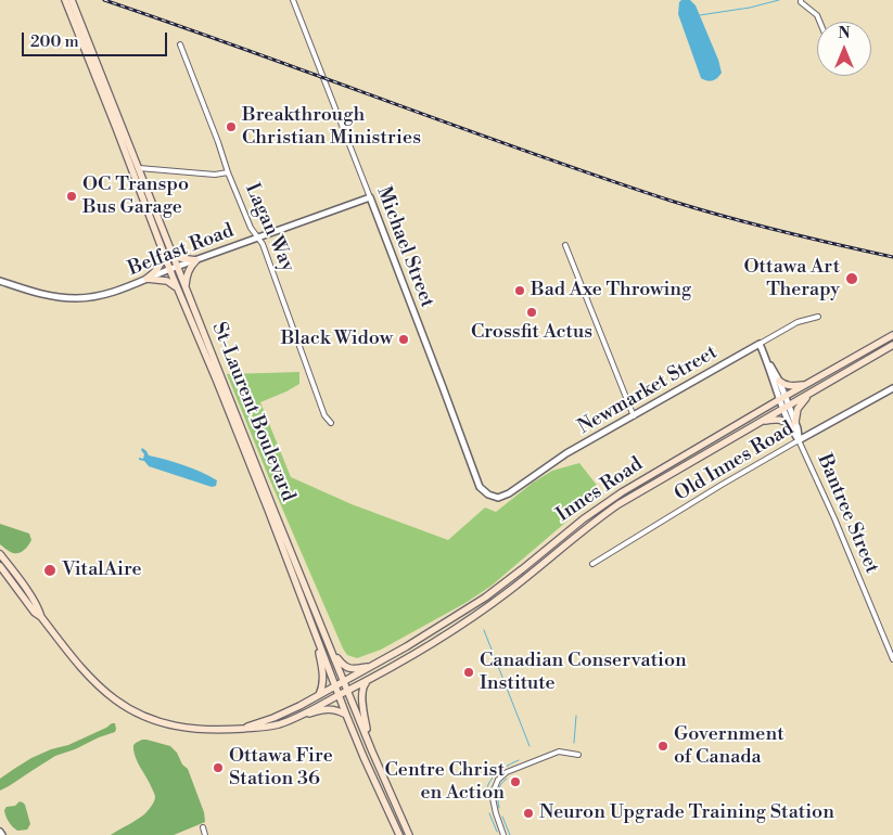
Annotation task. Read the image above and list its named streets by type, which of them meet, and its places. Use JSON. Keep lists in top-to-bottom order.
{
  "streets": {
    "main road": ["St-Laurent Boulevard", "Innes Road"],
    "street": [
      "Lagan Way",
      "Michael Street",
      "Belfast Road",
      "Newmarket Street",
      "Old Innes Road",
      "Bantree Street"
    ]
  },
  "crossings": [
    ["Lagan Way", "Belfast Road"],
    ["Michael Street", "Belfast Road"],
    ["Michael Street", "Newmarket Street"],
    ["Belfast Road", "St-Laurent Boulevard"],
    ["Newmarket Street", "Bantree Street"],
    ["St-Laurent Boulevard", "Innes Road"],
    ["Old Innes Road", "Bantree Street"],
    ["Innes Road", "Bantree Street"]
  ],
  "places": [
    "Breakthrough Christian Ministries",
    "OC Transpo Bus Garage",
    "Ottawa Art Therapy",
    "Bad Axe Throwing",
    "Crossfit Actus",
    "Black Widow",
    "VitalAire",
    "Canadian Conservation Institute",
    "Government of Canada",
    "Ottawa Fire Station 36",
    "Centre Christ en Action",
    "Neuron Upgrade Training Station"
  ],
  "scale_bar": "200 m",
  "north": "top"
}
